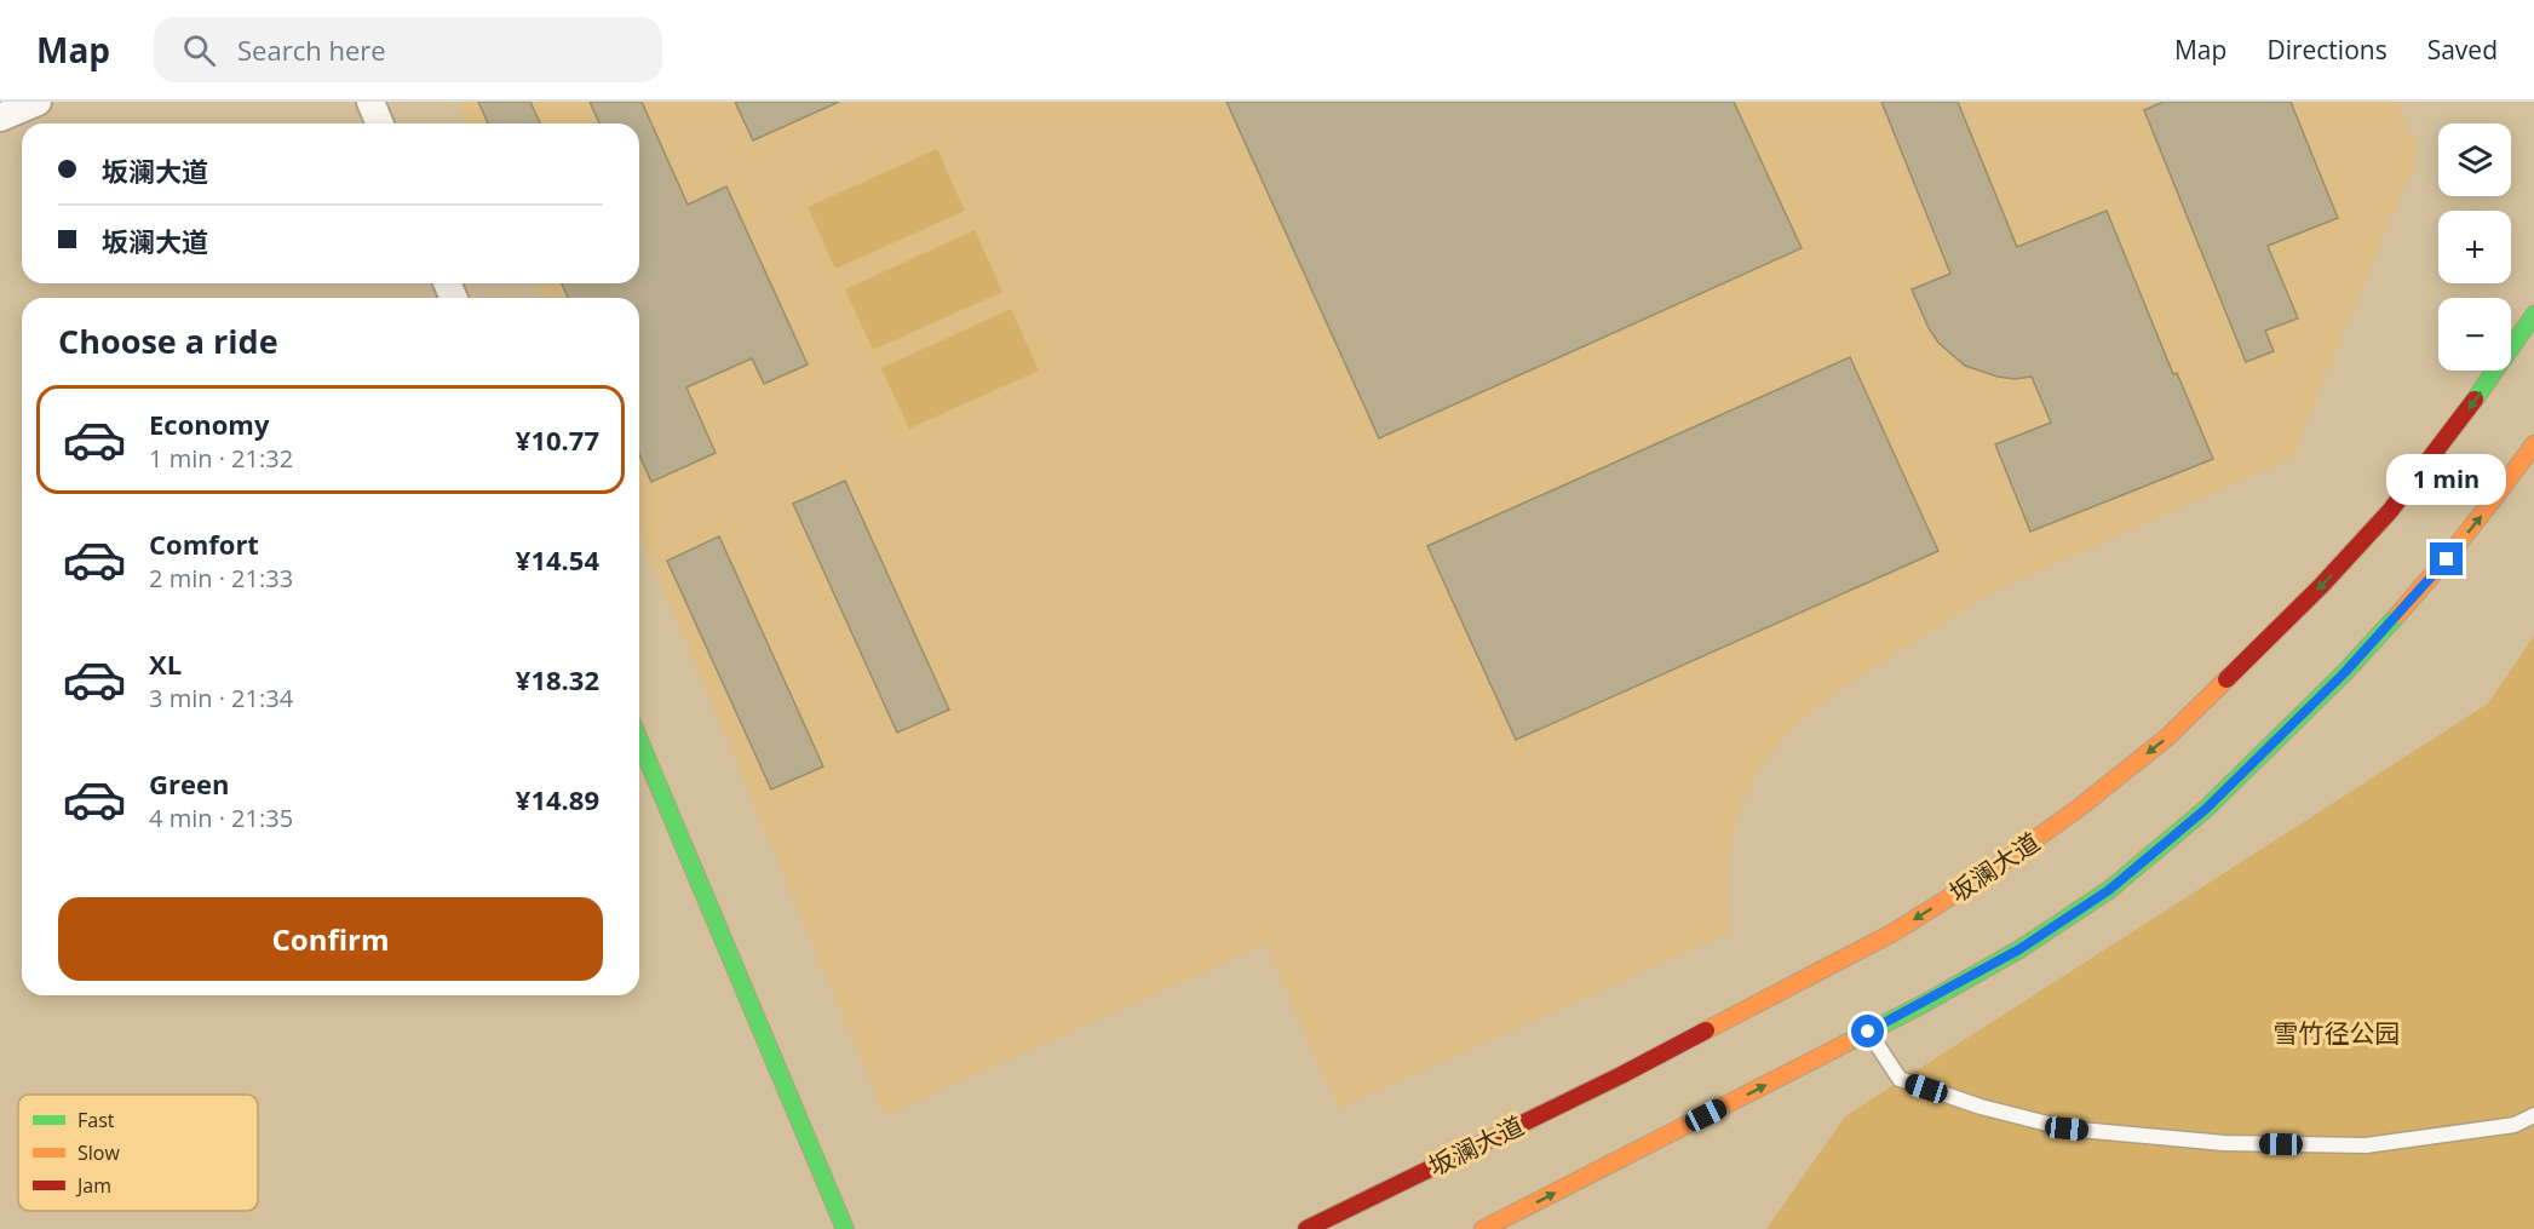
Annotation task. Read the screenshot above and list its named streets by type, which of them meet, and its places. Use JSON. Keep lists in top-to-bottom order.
{
  "streets": {
    "main road": ["坂澜大道"]
  },
  "parks": ["雪竹径公园"],
  "legend": ["Fast", "Slow", "Jam"],
  "page": {
    "header": "Map",
    "search": "Search here",
    "nav": ["Map", "Directions", "Saved"],
    "map_buttons": ["+", "−"],
    "banner": ["坂澜大道", "坂澜大道"],
    "heading": "Choose a ride",
    "list": [
      {
        "name": "Economy",
        "note": "1 min · 21:32",
        "value": "¥10.77"
      },
      {
        "name": "Comfort",
        "note": "2 min · 21:33",
        "value": "¥14.54"
      },
      {
        "name": "XL",
        "note": "3 min · 21:34",
        "value": "¥18.32"
      },
      {
        "name": "Green",
        "note": "4 min · 21:35",
        "value": "¥14.89"
      }
    ],
    "bubble": "1 min",
    "buttons": "Confirm"
  }
}
